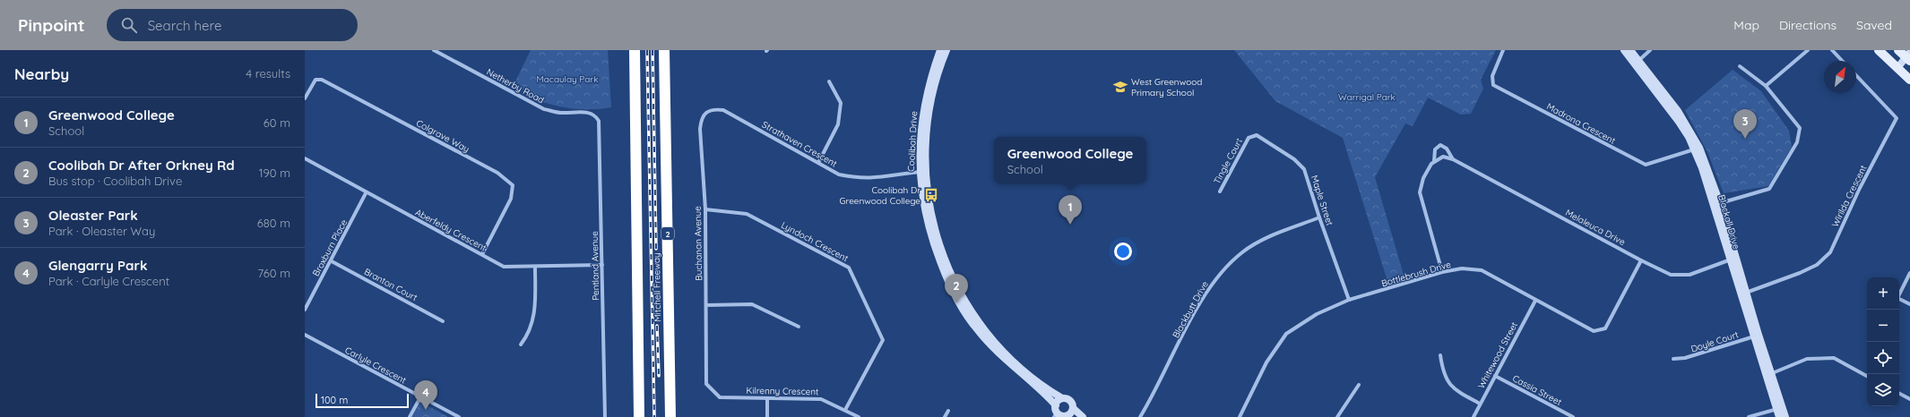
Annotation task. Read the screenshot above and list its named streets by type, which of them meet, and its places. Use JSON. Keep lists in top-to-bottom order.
{
  "streets": {
    "highway": ["2", "Mitchell Freeway"],
    "main road": ["Coolibah Drive", "Blackall Drive"],
    "street": [
      "Netherby Road",
      "Madrona Crescent",
      "Colgrave Way",
      "Strathaven Crescent",
      "Tingle Court",
      "Wirilda Crescent",
      "Maple Street",
      "Melaleuca Drive",
      "Aberfeldy Crescent",
      "Lyndoch Crescent",
      "Buchanan Avenue",
      "Broxburn Place",
      "Pentland Avenue",
      "Bottlebrush Drive",
      "Branton Court",
      "Blackbutt Drive",
      "Doyle Court",
      "Whitewood Street",
      "Carlyle Crescent",
      "Cassia Street",
      "Kilrenny Crescent"
    ]
  },
  "crossings": [
    ["Netherby Road", "Pentland Avenue"],
    ["Madrona Crescent", "Blackall Drive"],
    ["Colgrave Way", "Aberfeldy Crescent"],
    ["Coolibah Drive", "Strathaven Crescent"],
    ["Strathaven Crescent", "Buchanan Avenue"],
    ["Tingle Court", "Maple Street"],
    ["Wirilda Crescent", "Blackall Drive"],
    ["Maple Street", "Bottlebrush Drive"],
    ["Maple Street", "Blackbutt Drive"],
    ["Blackall Drive", "Melaleuca Drive"],
    ["Blackall Drive", "Doyle Court"],
    ["Melaleuca Drive", "Bottlebrush Drive"],
    ["Aberfeldy Crescent", "Broxburn Place"],
    ["Aberfeldy Crescent", "Pentland Avenue"],
    ["Lyndoch Crescent", "Buchanan Avenue"],
    ["Lyndoch Crescent", "Kilrenny Crescent"],
    ["Buchanan Avenue", "Kilrenny Crescent"],
    ["Broxburn Place", "Branton Court"],
    ["Bottlebrush Drive", "Whitewood Street"],
    ["Whitewood Street", "Cassia Street"]
  ],
  "parks": ["Macaulay Park", "Warrigal Park"],
  "places": {
    "school or university": ["West Greenwood Primary School"],
    "bus stop": ["Coolibah Dr Greenwood College"]
  },
  "scale_bar": "100 m",
  "north": "top right",
  "page": {
    "header": "Pinpoint",
    "search": "Search here",
    "nav": ["Map", "Directions", "Saved"],
    "heading": ["Nearby", "4 results"],
    "list": [
      {
        "mark": "1",
        "name": "Greenwood College",
        "note": "School",
        "value": "60 m"
      },
      {
        "mark": "2",
        "name": "Coolibah Dr After Orkney Rd",
        "note": "Bus stop · Coolibah Drive",
        "value": "190 m"
      },
      {
        "mark": "3",
        "name": "Oleaster Park",
        "note": "Park · Oleaster Way",
        "value": "680 m"
      },
      {
        "mark": "4",
        "name": "Glengarry Park",
        "note": "Park · Carlyle Crescent",
        "value": "760 m"
      }
    ],
    "pins": [
      "3",
      "1",
      "2",
      "4"
    ],
    "popup": ["Greenwood College", "School"],
    "map_buttons": ["+", "−"],
    "scale": "100 m"
  }
}
